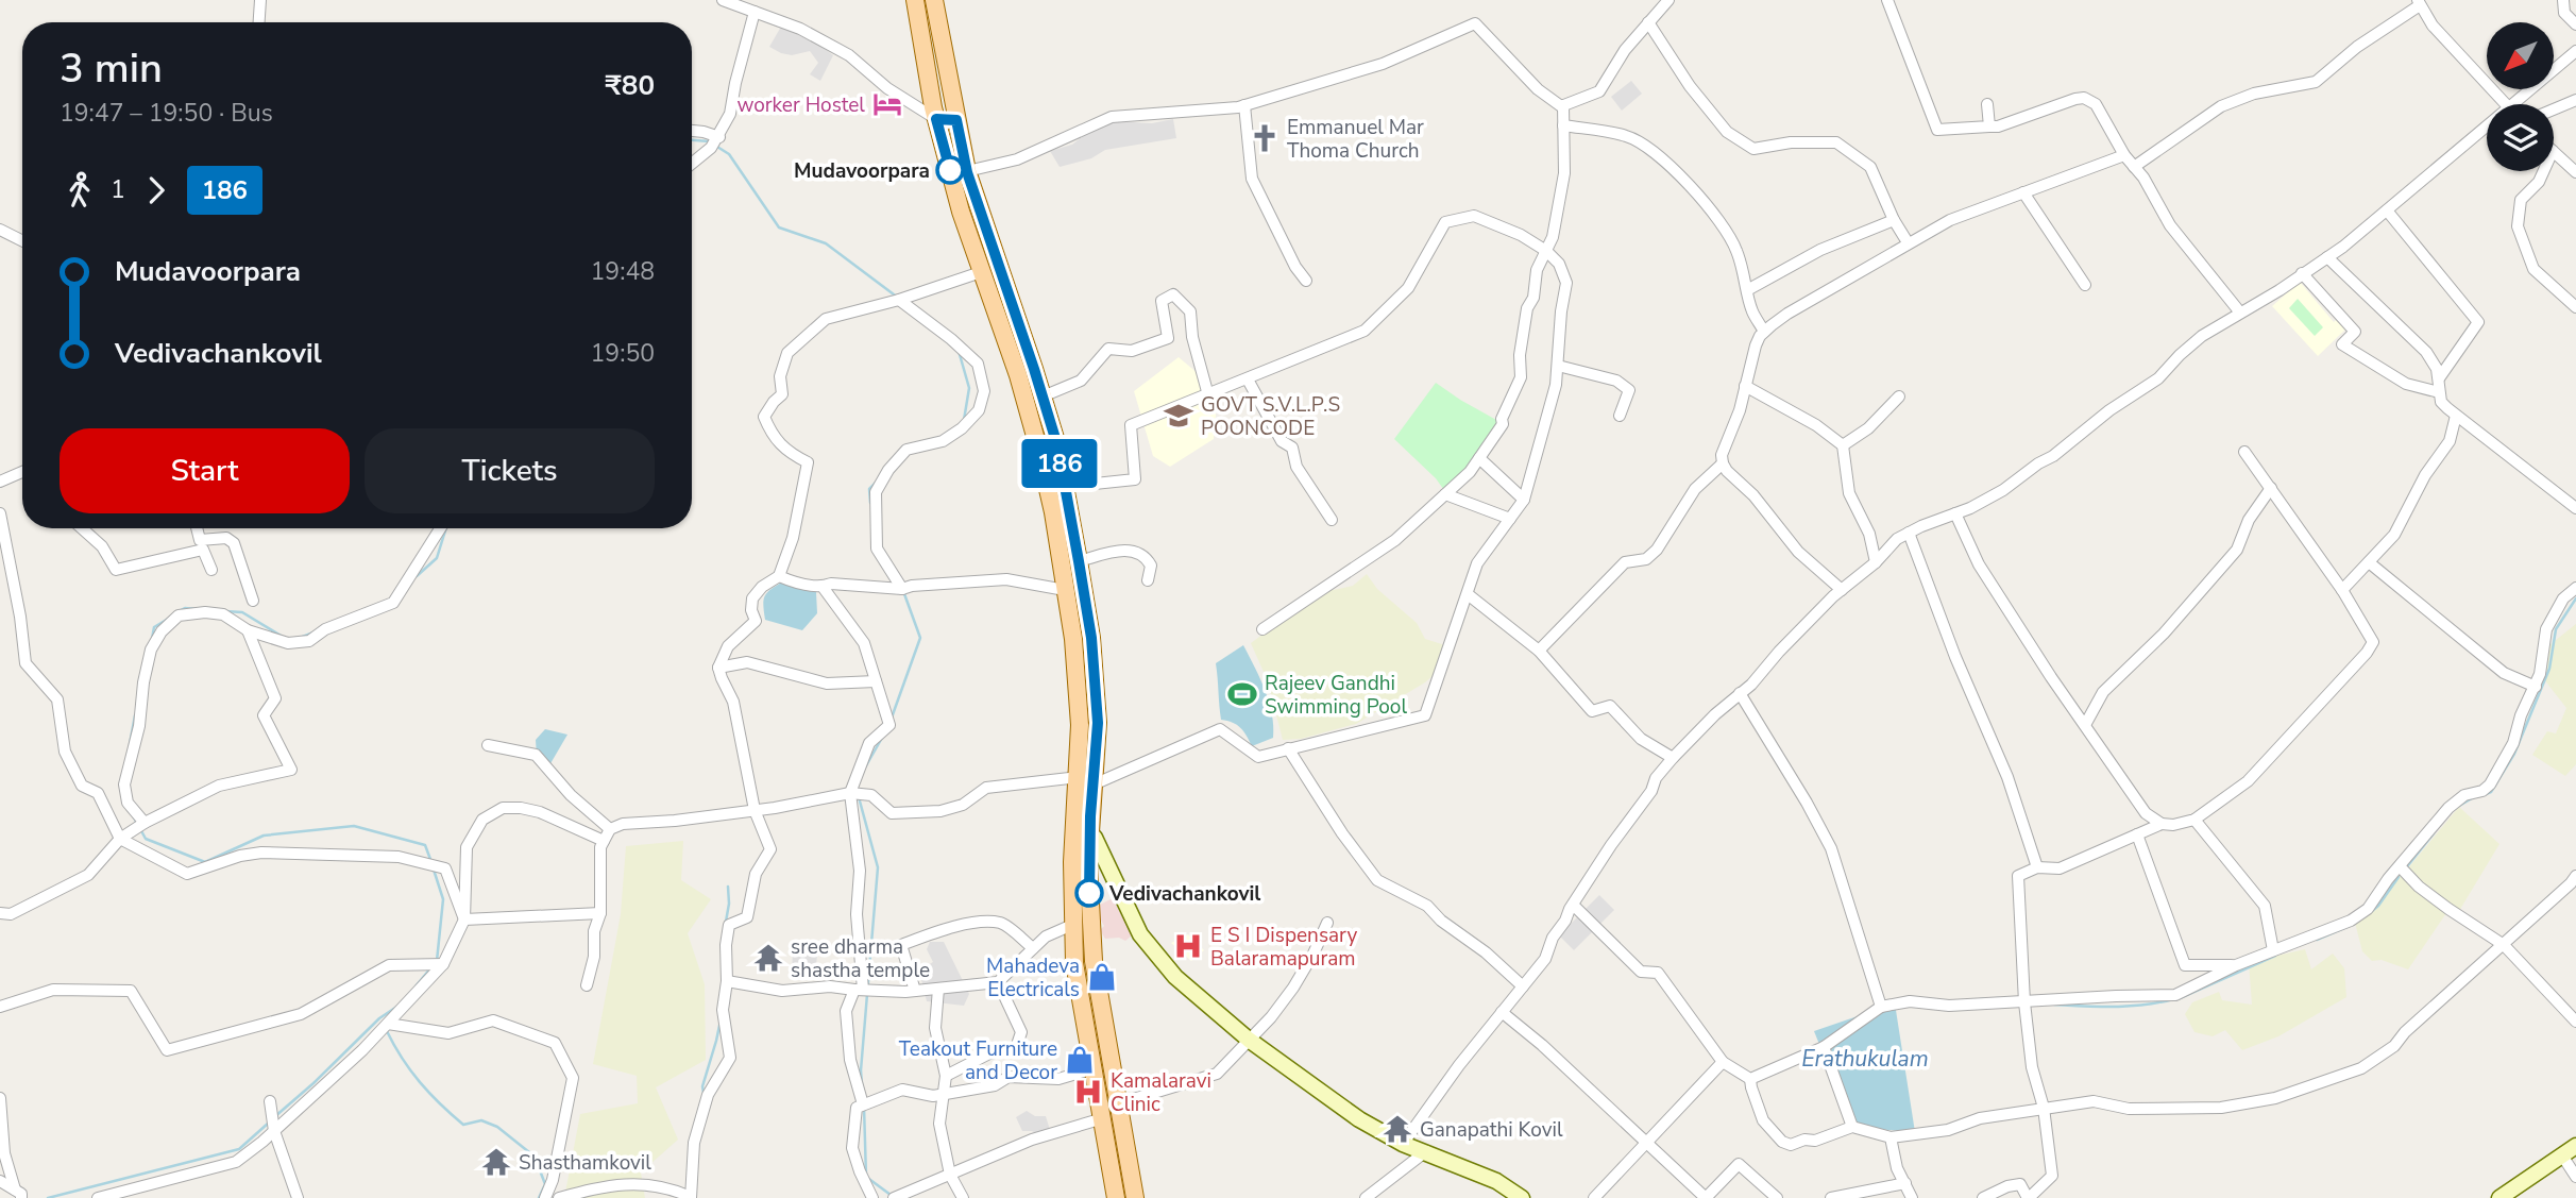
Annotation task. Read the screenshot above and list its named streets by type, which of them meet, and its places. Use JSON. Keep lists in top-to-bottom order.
{
  "water": ["Erathukulam"],
  "places": {
    "hotel": ["worker Hostel"],
    "church": ["Emmanuel Mar Thoma Church"],
    "other": ["Mudavoorpara", "Vedivachankovil"],
    "school or university": ["GOVT S.V.L.P.S POONCODE"],
    "sports": ["Rajeev Gandhi Swimming Pool"],
    "hospital": ["E S I Dispensary Balaramapuram", "Kamalaravi Clinic"],
    "temple": ["sree dharma shastha temple", "Ganapathi Kovil", "Shasthamkovil"],
    "shop": ["Mahadeva Electricals", "Teakout Furniture and Decor"]
  },
  "lines": ["bus line 186"],
  "north": "bottom left",
  "page": {
    "on_map": "186",
    "heading": ["3 min", "19:47 – 19:50 · Bus", "₹80"],
    "legs": ["1", "186"],
    "list": [
      {
        "name": "Mudavoorpara",
        "value": "19:48"
      },
      {
        "name": "Vedivachankovil",
        "value": "19:50"
      }
    ],
    "buttons": ["Start", "Tickets"]
  }
}
